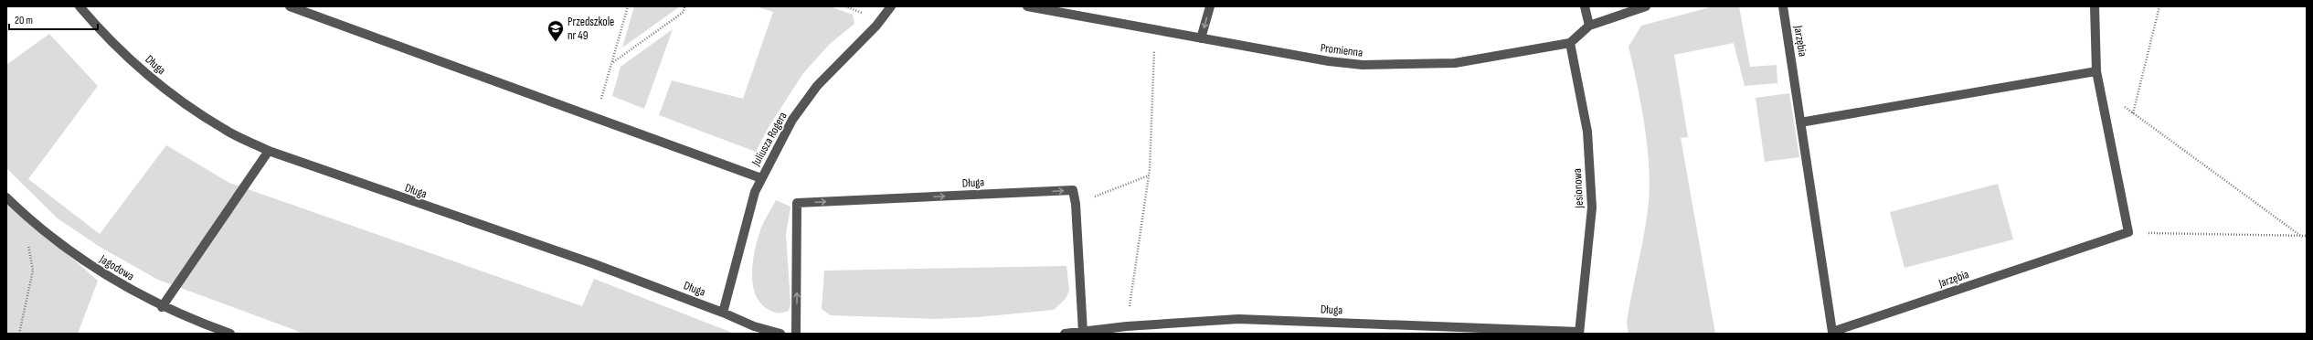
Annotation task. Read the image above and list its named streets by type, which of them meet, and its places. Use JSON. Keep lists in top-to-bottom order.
{
  "streets": {
    "street": [
      "Jarzębia",
      "Promienna",
      "Długa",
      "Juliusza Rogera",
      "Jesionowa",
      "Jagodowa"
    ]
  },
  "crossings": [
    ["Promienna", "Jesionowa"],
    ["Długa", "Juliusza Rogera"],
    ["Długa", "Jesionowa"]
  ],
  "places": {
    "school or university": ["Przedszkole nr 49"]
  },
  "scale_bar": "20 m"
}
